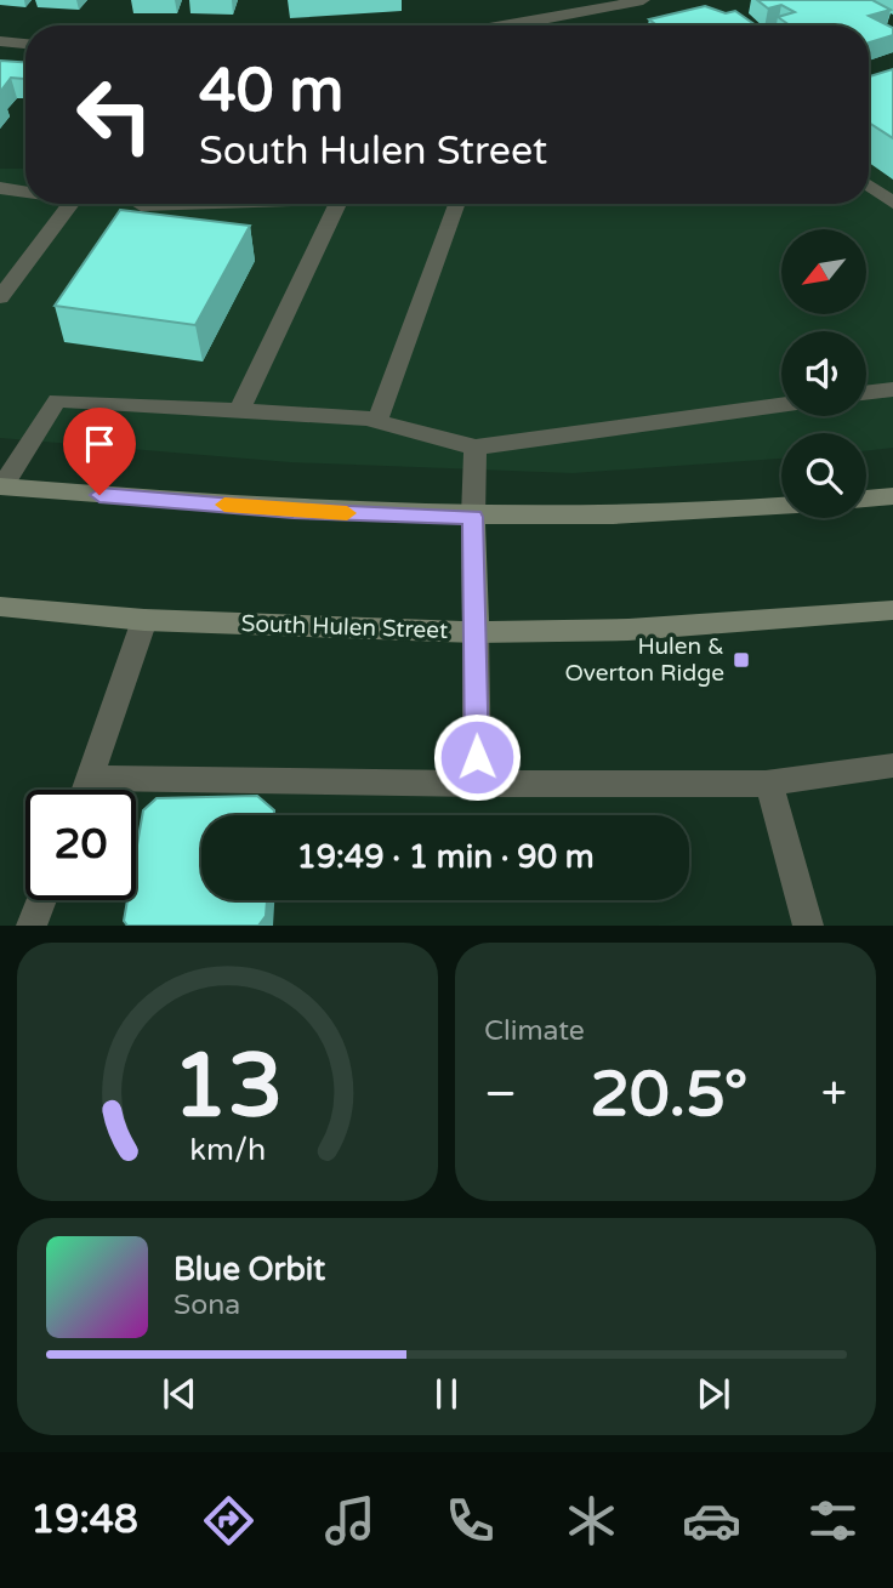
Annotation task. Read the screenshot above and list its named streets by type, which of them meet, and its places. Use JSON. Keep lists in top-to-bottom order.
{
  "streets": {
    "main road": ["South Hulen Street"]
  },
  "places": {
    "transit": ["Hulen & Overton Ridge"]
  },
  "north": "bottom left",
  "page": {
    "turn": ["40 m", "South Hulen Street"],
    "limit": "20",
    "trip": "19:49 · 1 min · 90 m",
    "tile": "Climate",
    "heat": ["−", "20.5°", "+"],
    "song": ["Blue Orbit", "Sona"],
    "tabs": "19:48",
    "gauge": ["13", "km/h"]
  }
}
